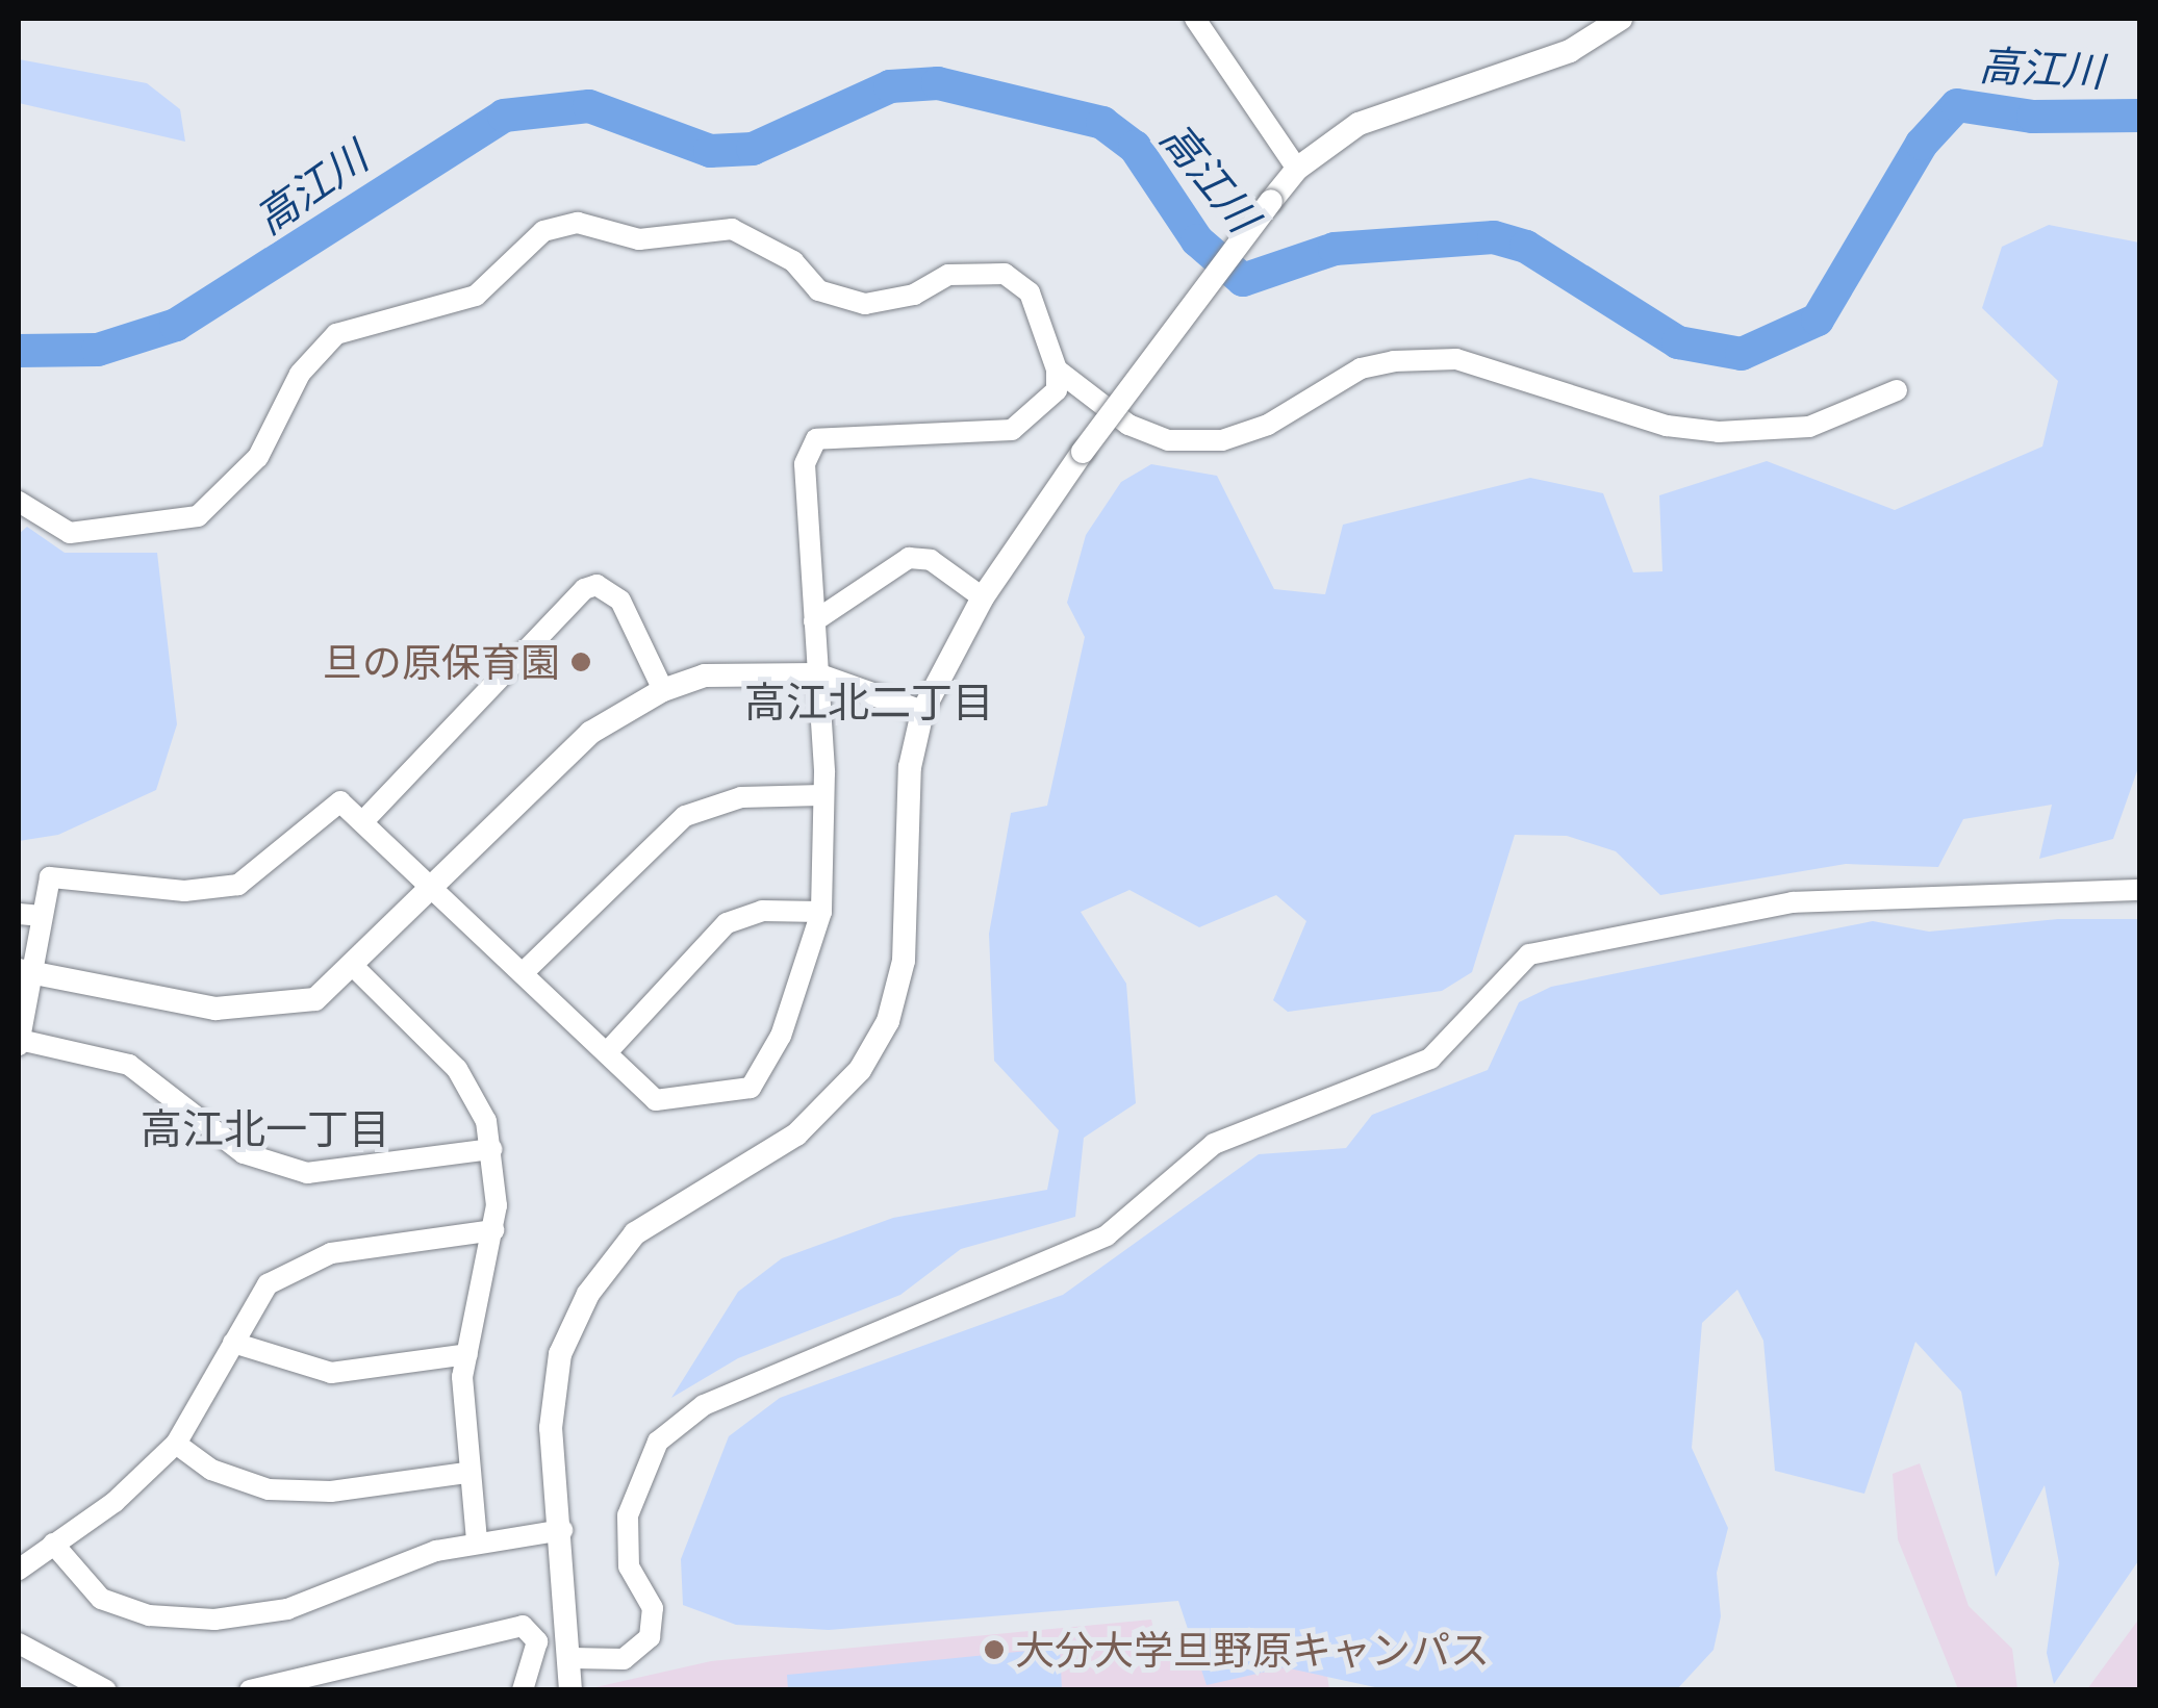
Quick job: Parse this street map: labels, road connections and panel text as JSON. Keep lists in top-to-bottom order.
{
  "districts": ["高江北二丁目", "高江北一丁目"],
  "water": ["高江川"],
  "places": ["旦の原保育園", "大分大学旦野原キャンパス"]
}
